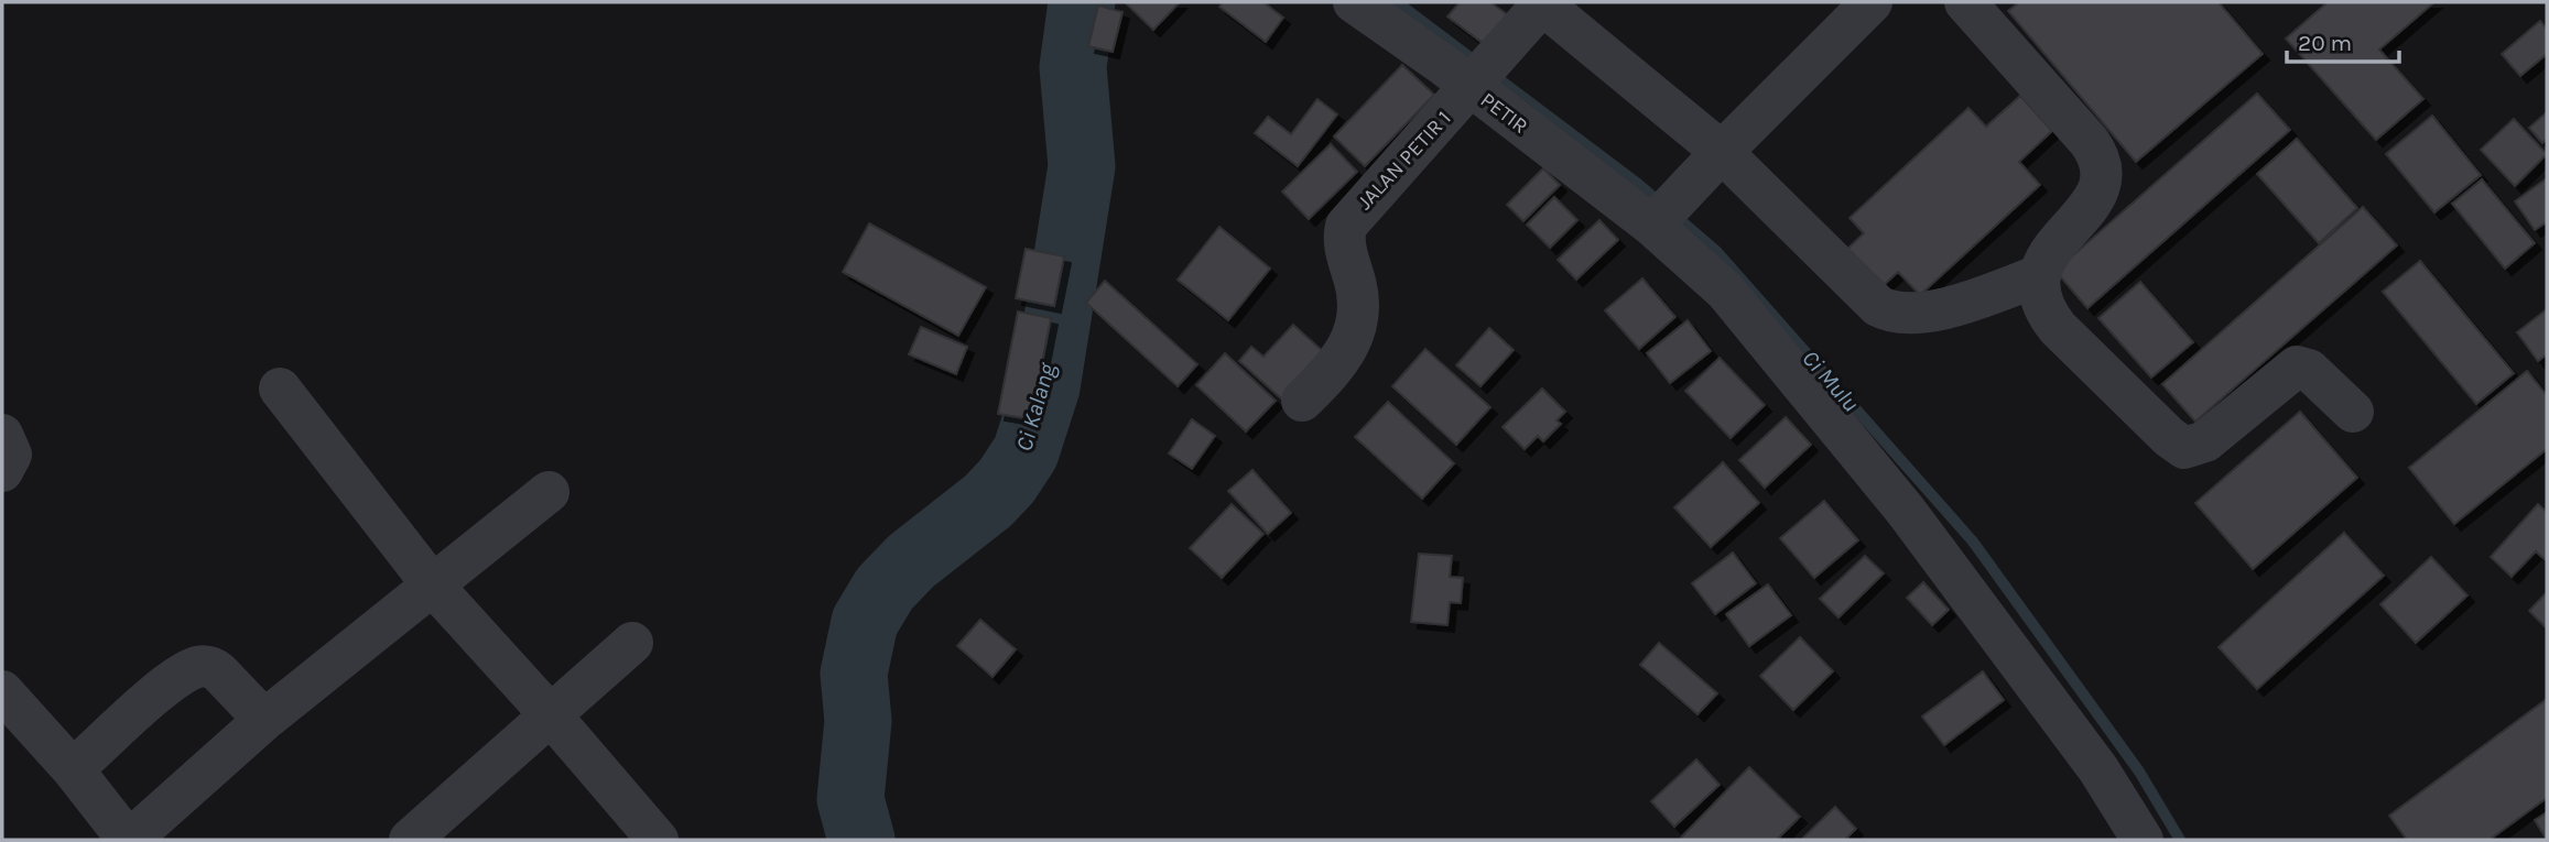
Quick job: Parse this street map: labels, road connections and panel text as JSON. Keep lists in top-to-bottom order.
{
  "streets": {
    "street": ["PETIR", "JALAN PETIR 1"]
  },
  "crossings": [
    ["PETIR", "JALAN PETIR 1"]
  ],
  "water": ["Ci Mulu", "Ci Kalang"],
  "scale_bar": "20 m"
}
